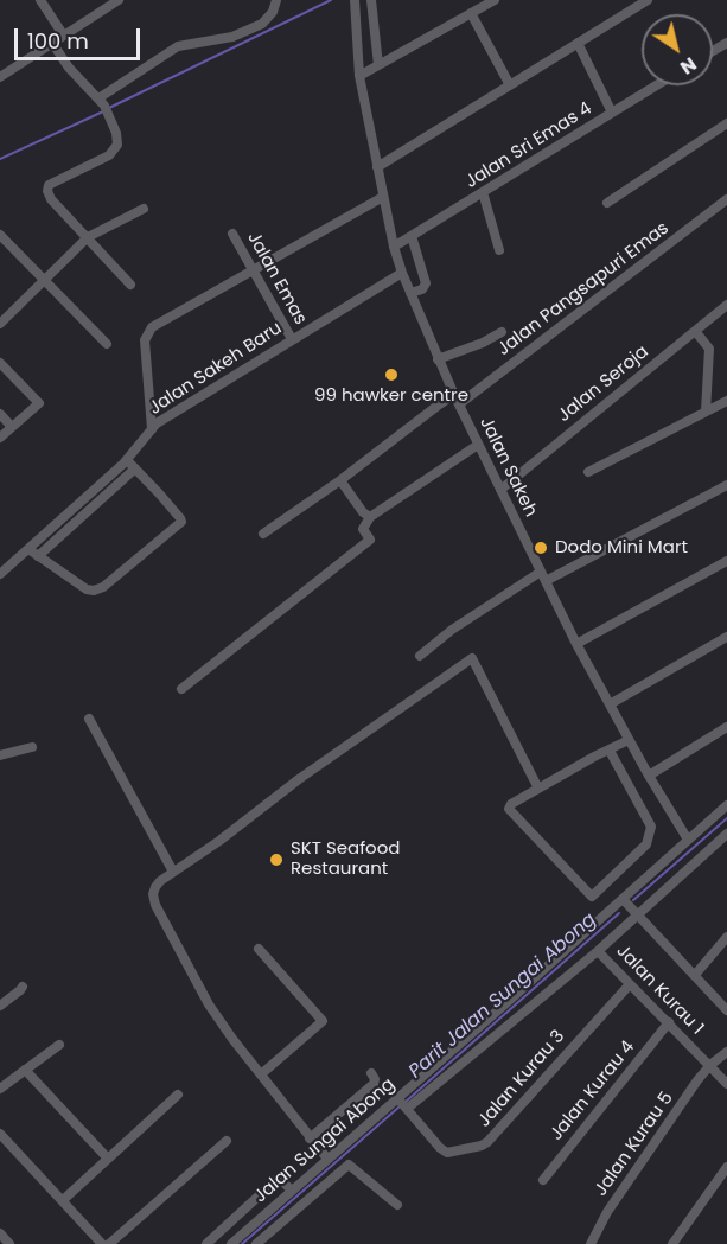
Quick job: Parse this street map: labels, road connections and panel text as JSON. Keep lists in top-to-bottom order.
{
  "streets": {
    "street": [
      "Jalan Sri Emas 4",
      "Jalan Emas",
      "Jalan Pangsapuri Emas",
      "Jalan Sakeh Baru",
      "Jalan Seroja",
      "Jalan Sakeh",
      "Jalan Kurau 1",
      "Jalan Kurau 3",
      "Jalan Kurau 4",
      "Jalan Sungai Abong",
      "Jalan Kurau 5"
    ]
  },
  "crossings": [
    ["Jalan Sri Emas 4", "Jalan Sakeh"],
    ["Jalan Emas", "Jalan Sakeh Baru"],
    ["Jalan Pangsapuri Emas", "Jalan Sakeh"],
    ["Jalan Sakeh Baru", "Jalan Sakeh"],
    ["Jalan Seroja", "Jalan Sakeh"],
    ["Jalan Sakeh", "Jalan Sungai Abong"],
    ["Jalan Kurau 1", "Jalan Kurau 3"],
    ["Jalan Kurau 1", "Jalan Kurau 4"],
    ["Jalan Kurau 1", "Jalan Kurau 5"],
    ["Jalan Kurau 3", "Jalan Sungai Abong"]
  ],
  "water": ["Parit Jalan Sungai Abong"],
  "places": ["99 hawker centre", "Dodo Mini Mart", "SKT Seafood Restaurant"],
  "scale_bar": "100 m",
  "north": "bottom right"
}
